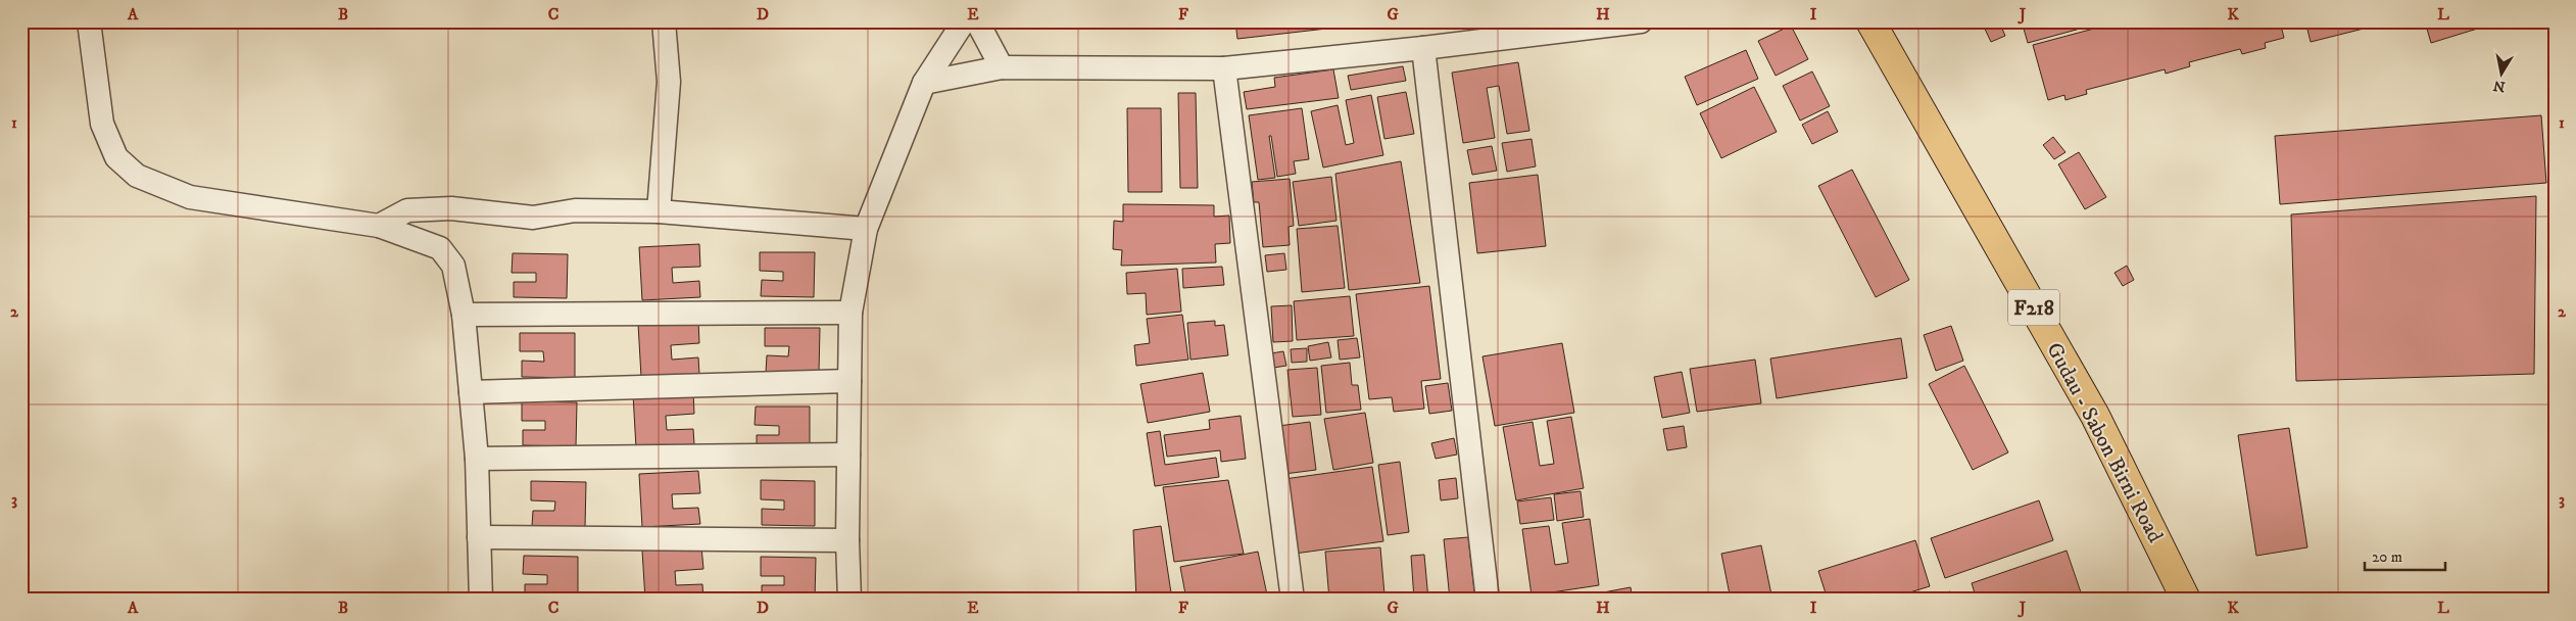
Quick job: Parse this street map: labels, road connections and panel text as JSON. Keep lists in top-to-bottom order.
{
  "streets": {
    "main road": ["F218", "Gudau - Sabon Birni Road"]
  },
  "scale_bar": "20 m",
  "north": "bottom",
  "grid": {
    "columns": [
      "A",
      "B",
      "C",
      "D",
      "E",
      "F",
      "G",
      "H",
      "I",
      "J",
      "K",
      "L"
    ],
    "rows": ["1", "2", "3"]
  }
}
